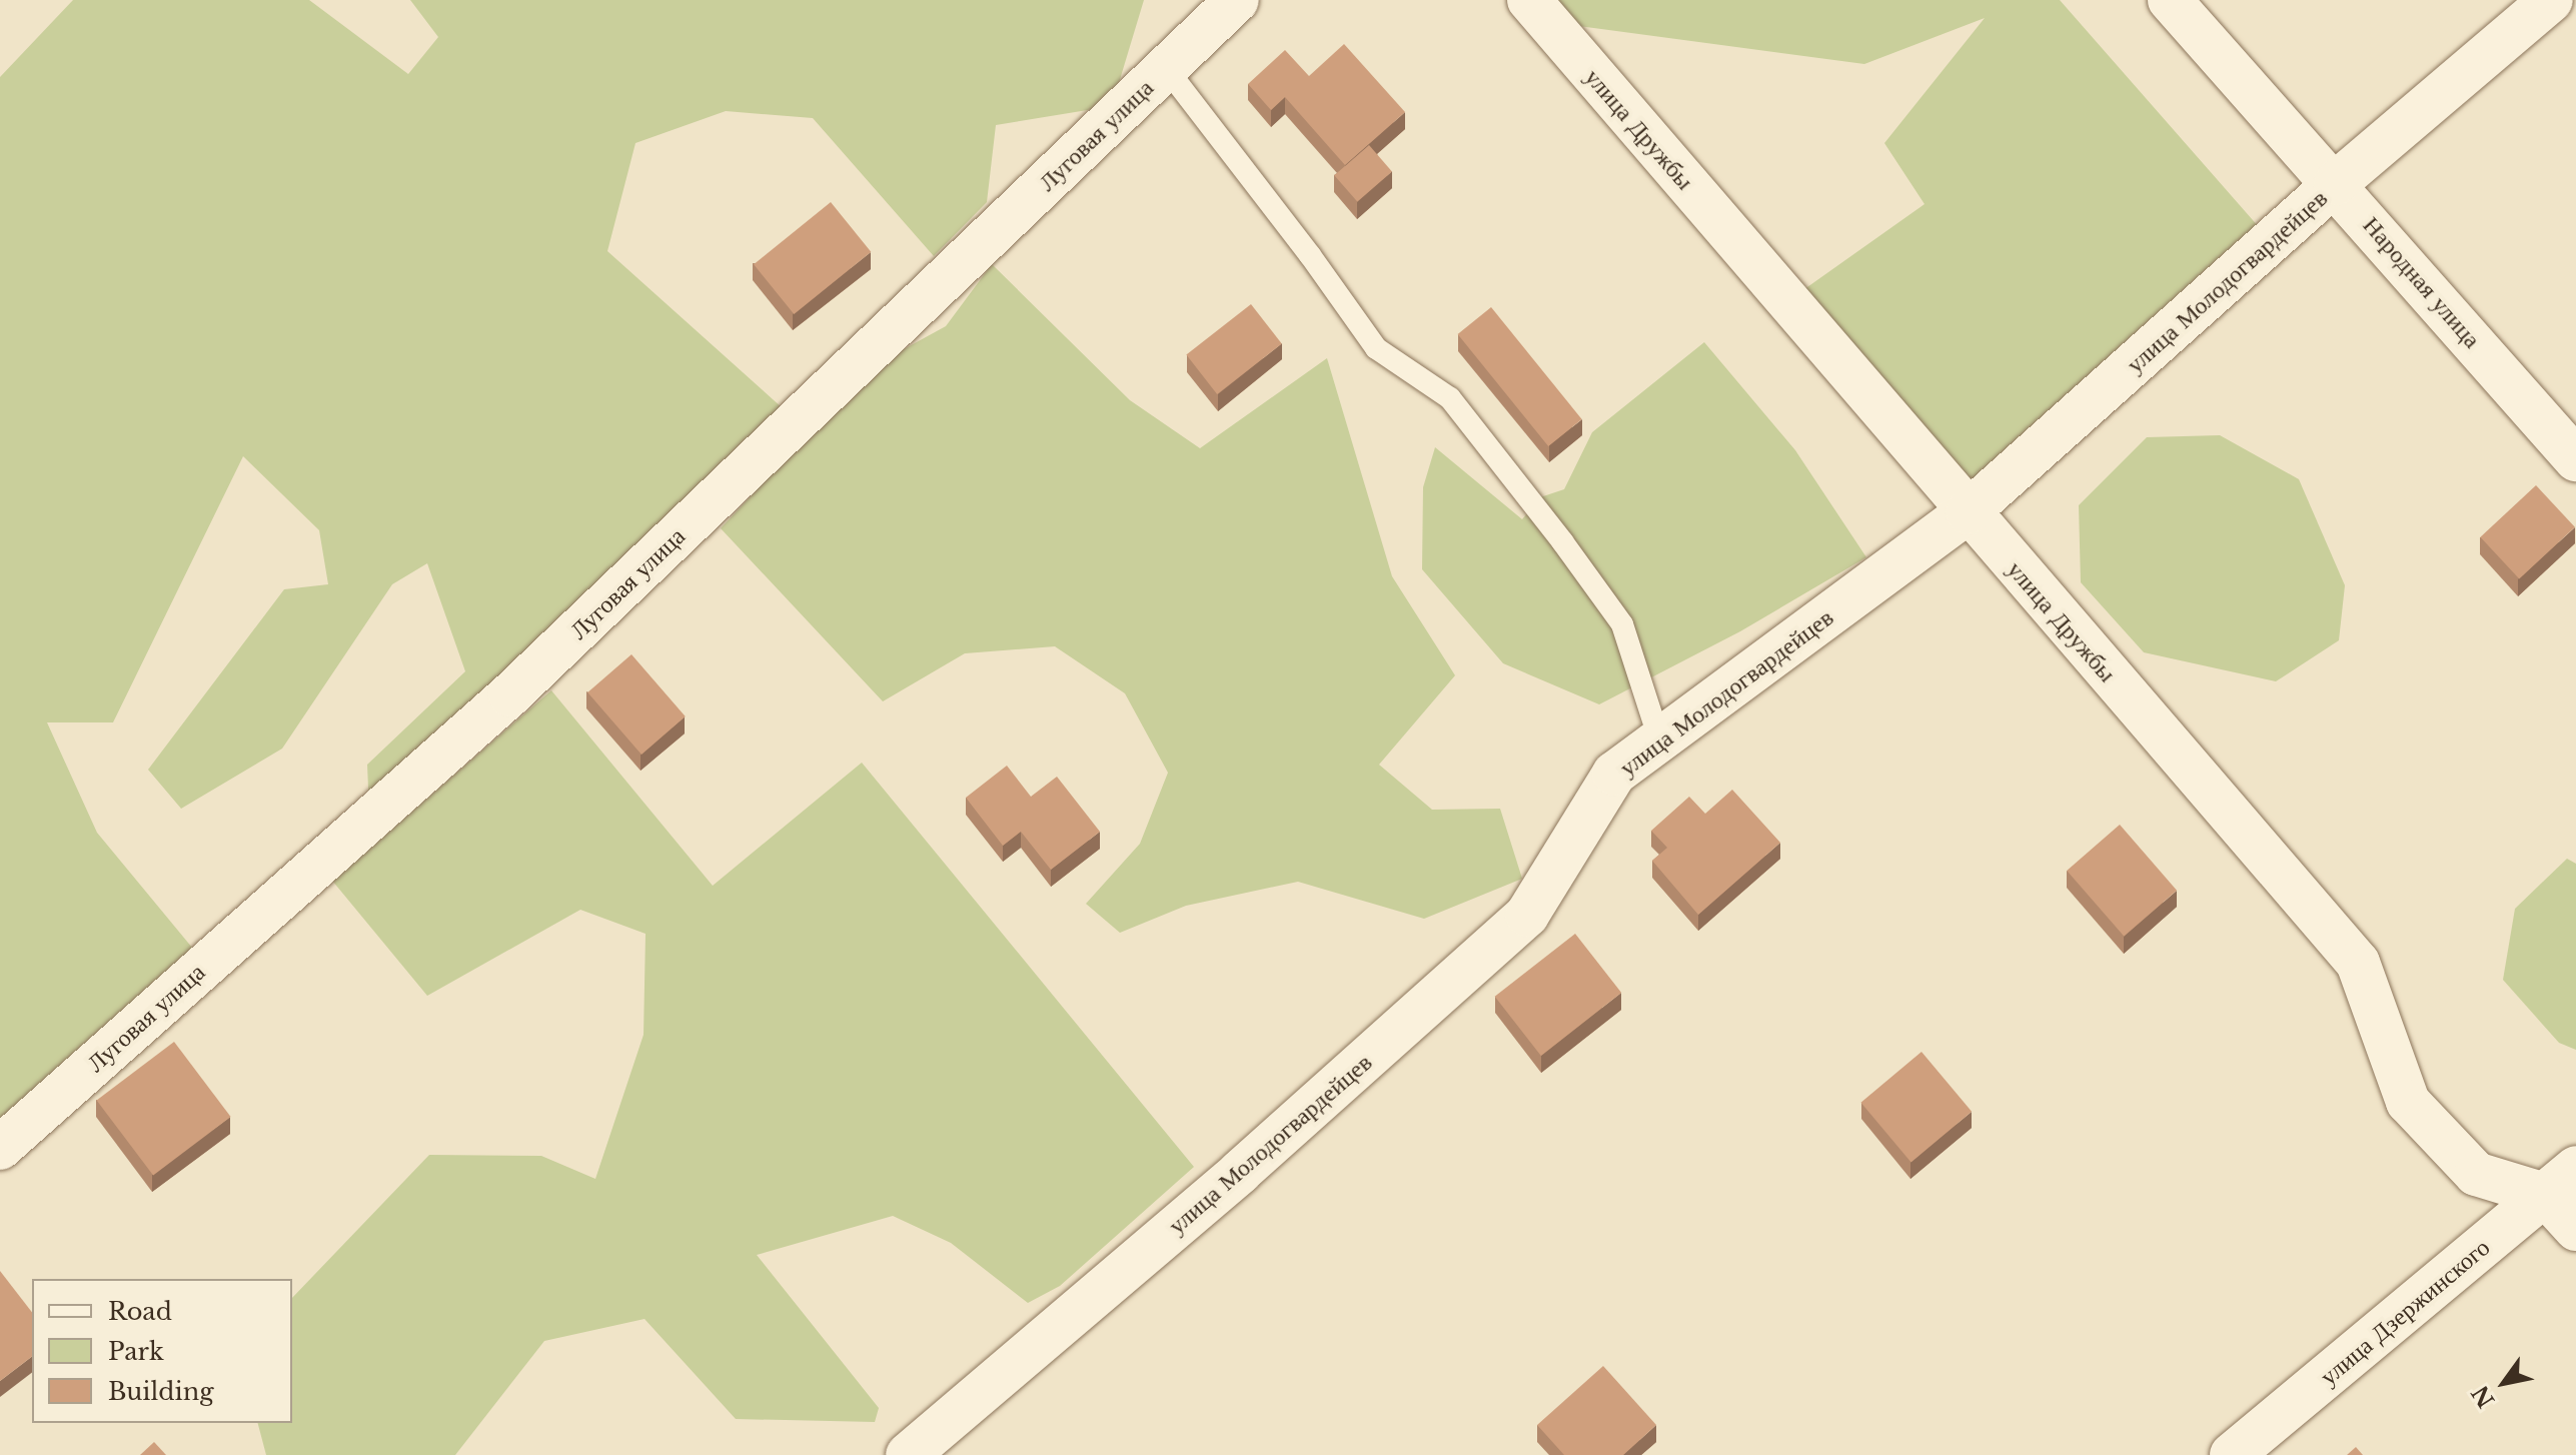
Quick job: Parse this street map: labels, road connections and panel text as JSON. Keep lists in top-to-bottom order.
{
  "streets": {
    "street": [
      "улица Дружбы",
      "Луговая улица",
      "улица Молодогвардейцев",
      "Народная улица",
      "улица Дзержинского"
    ]
  },
  "crossings": [
    ["улица Дружбы", "улица Молодогвардейцев"],
    ["улица Дружбы", "улица Дзержинского"],
    ["улица Молодогвардейцев", "Народная улица"]
  ],
  "legend": ["Road", "Park", "Building"],
  "north": "bottom left"
}
